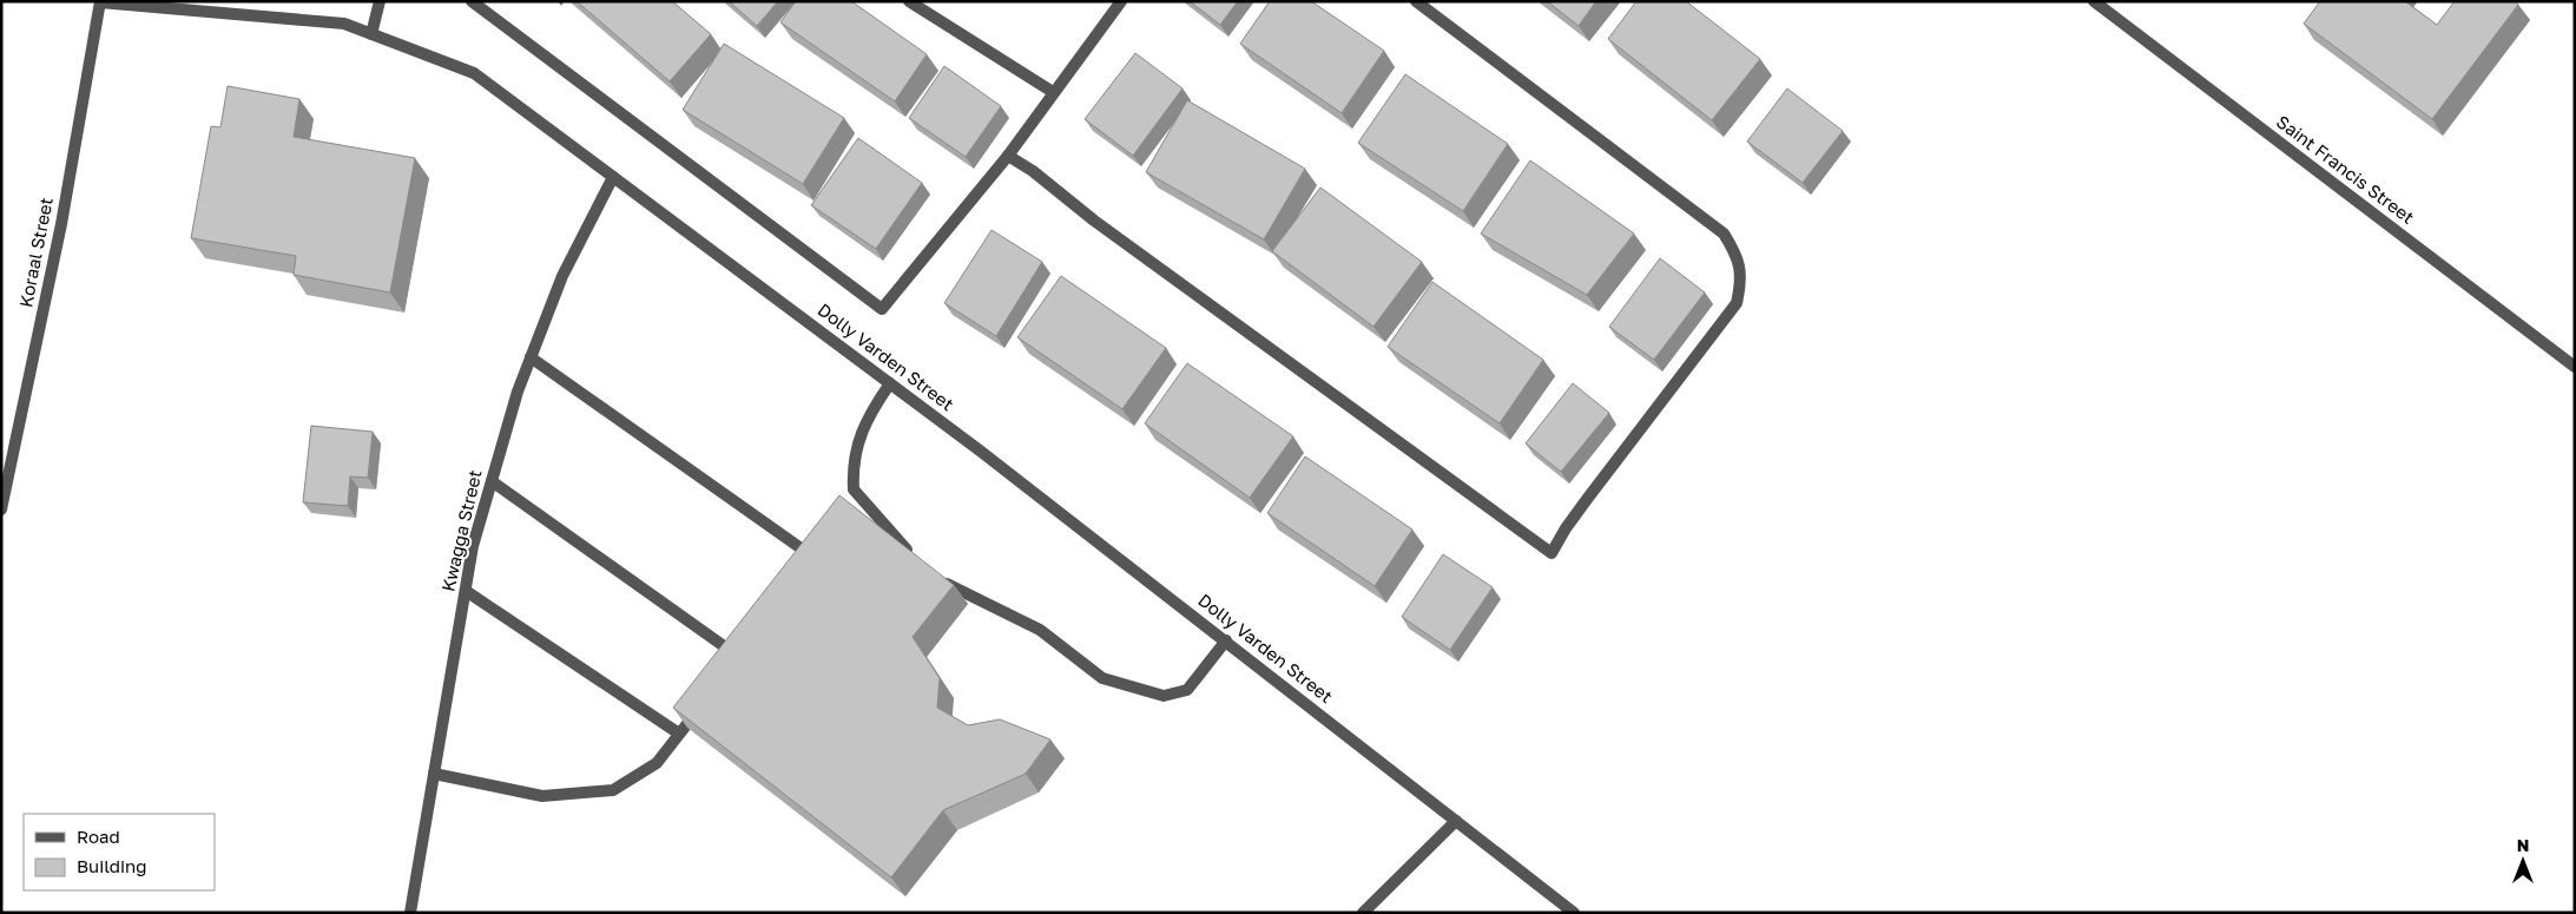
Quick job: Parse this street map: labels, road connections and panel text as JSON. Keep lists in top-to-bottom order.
{
  "streets": {
    "street": [
      "Saint Francis Street",
      "Koraal Street",
      "Dolly Varden Street",
      "Kwagga Street"
    ]
  },
  "crossings": [
    ["Koraal Street", "Dolly Varden Street"],
    ["Dolly Varden Street", "Kwagga Street"]
  ],
  "legend": ["Road", "Building"],
  "north": "top"
}
